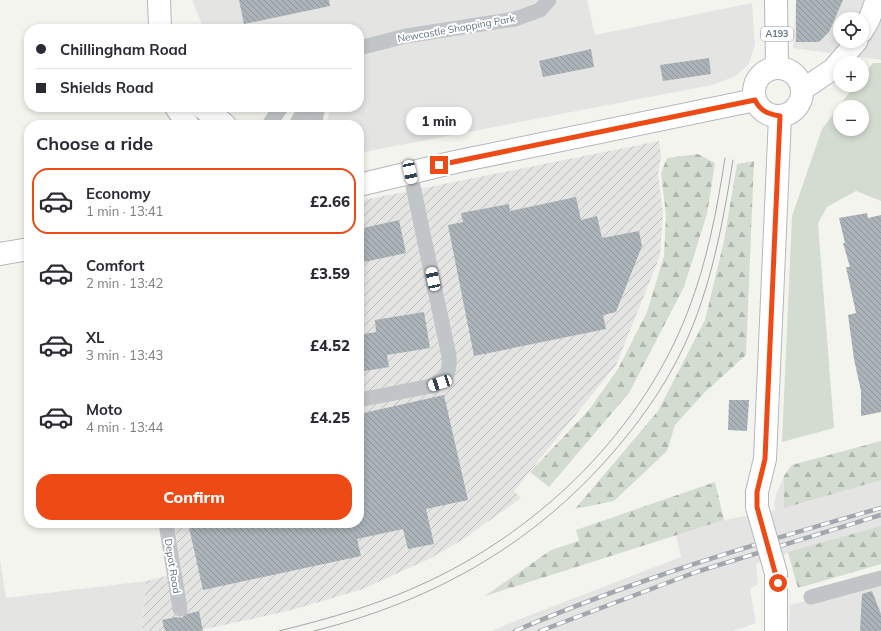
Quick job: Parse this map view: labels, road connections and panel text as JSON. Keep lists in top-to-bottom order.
{
  "streets": {
    "main road": ["A193"],
    "street": ["Newcastle Shopping Park", "Depot Road"]
  },
  "page": {
    "map_buttons": ["+", "−"],
    "banner": ["Chillingham Road", "Shields Road"],
    "bubble": "1 min",
    "heading": "Choose a ride",
    "list": [
      {
        "name": "Economy",
        "note": "1 min · 13:41",
        "value": "£2.66"
      },
      {
        "name": "Comfort",
        "note": "2 min · 13:42",
        "value": "£3.59"
      },
      {
        "name": "XL",
        "note": "3 min · 13:43",
        "value": "£4.52"
      },
      {
        "name": "Moto",
        "note": "4 min · 13:44",
        "value": "£4.25"
      }
    ],
    "buttons": "Confirm"
  }
}
